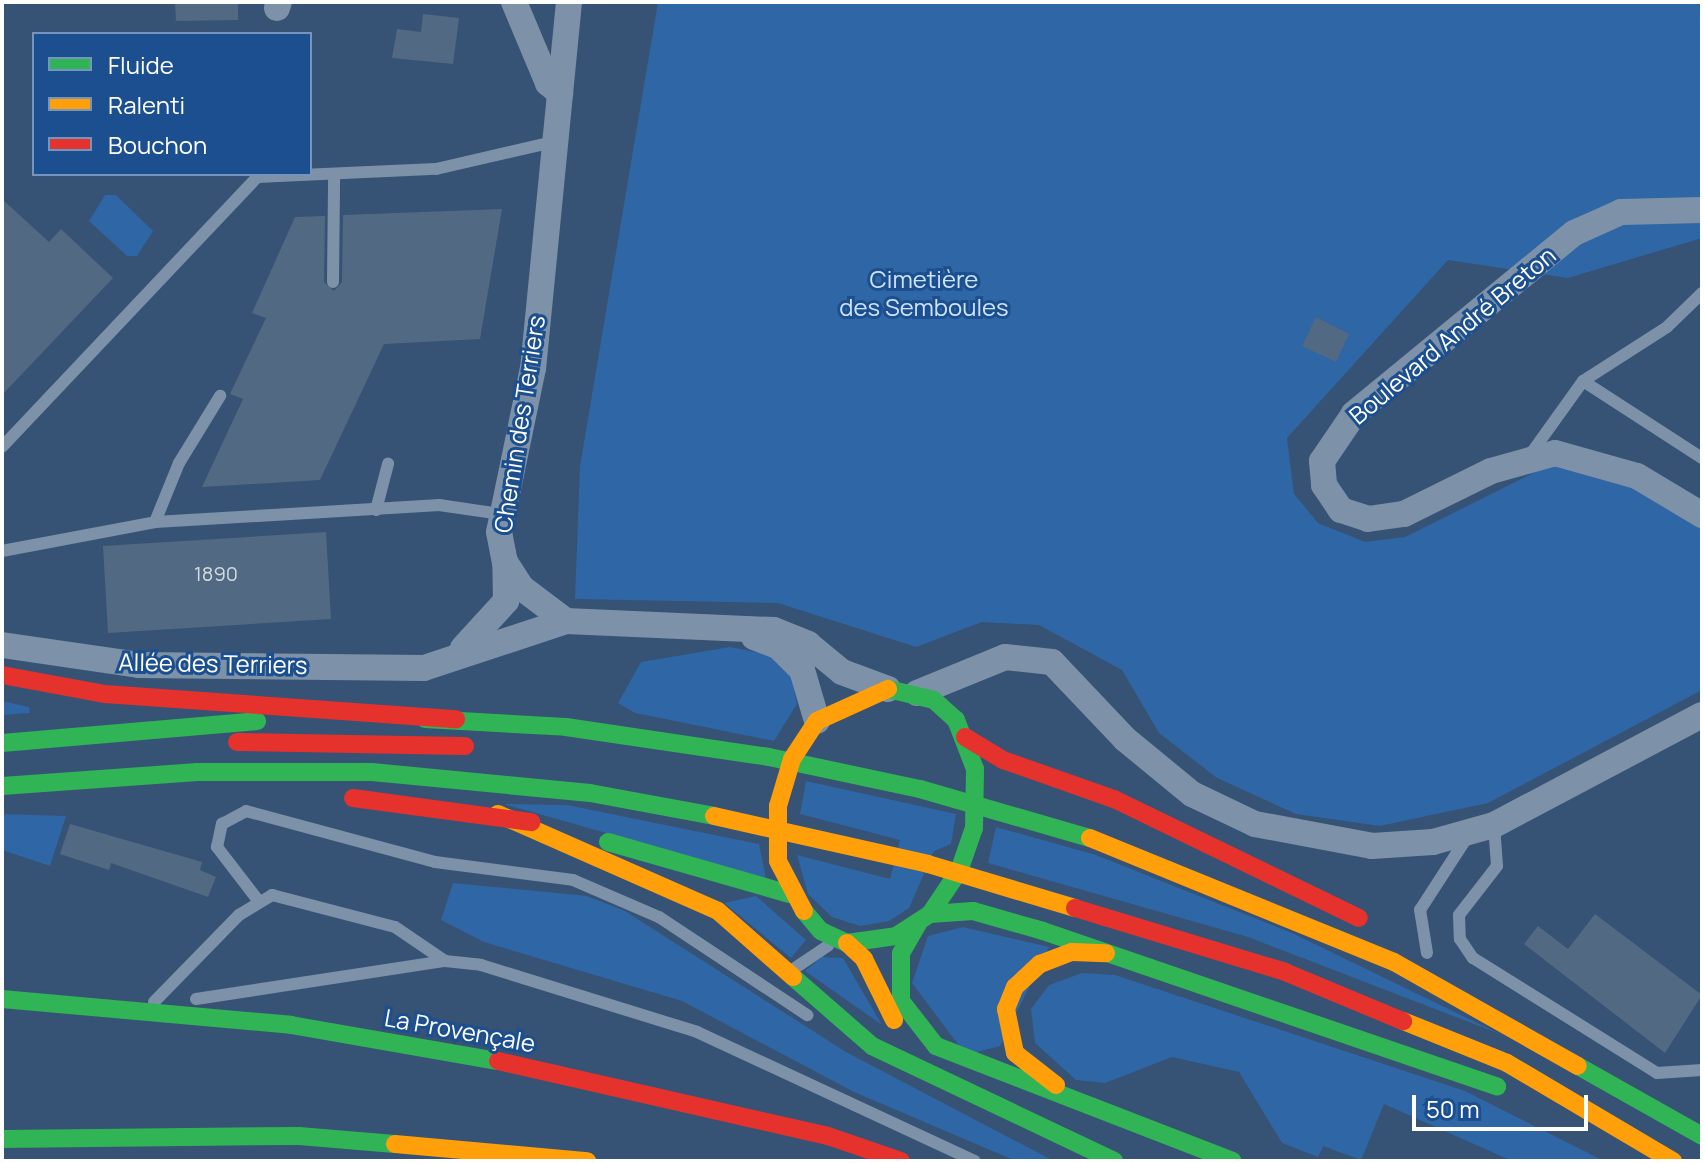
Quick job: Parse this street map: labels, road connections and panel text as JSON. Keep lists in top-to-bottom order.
{
  "streets": {
    "main road": ["La Provençale"],
    "street": ["Boulevard André Breton", "Chemin des Terriers", "Allée des Terriers"]
  },
  "crossings": [
    ["Chemin des Terriers", "Allée des Terriers"]
  ],
  "parks": ["Cimetière des Semboules"],
  "house_numbers": ["1890"],
  "legend": ["Fluide", "Ralenti", "Bouchon"],
  "scale_bar": "50 m"
}
